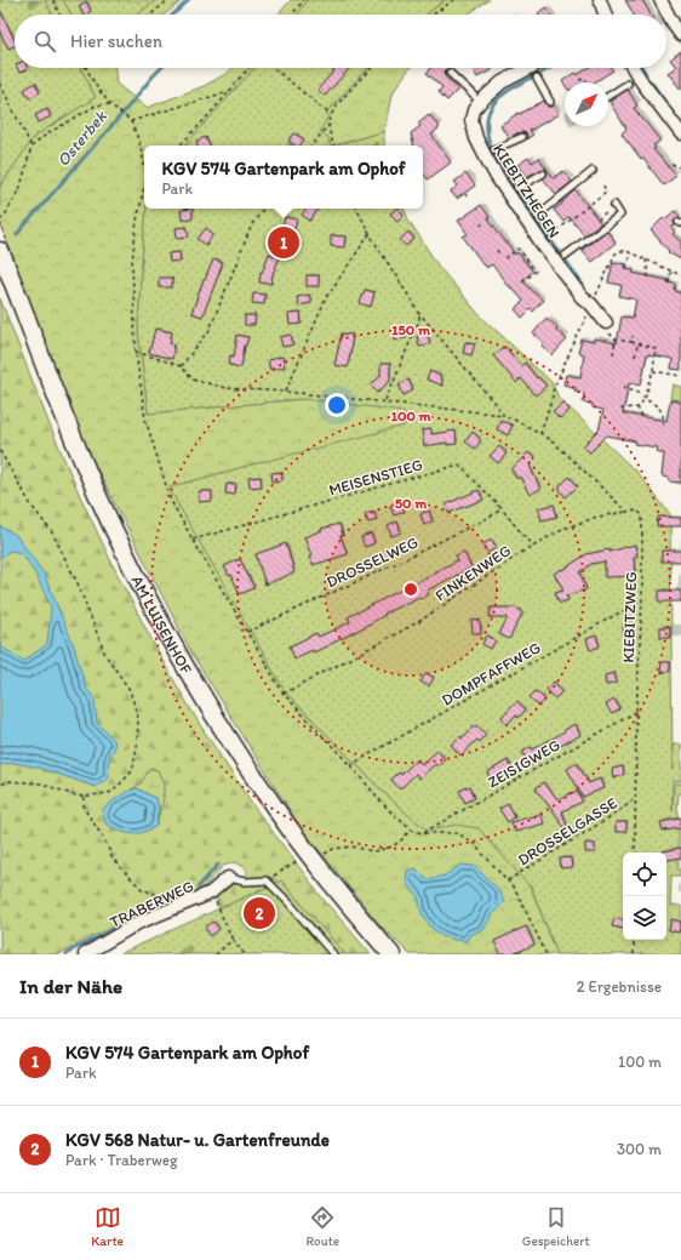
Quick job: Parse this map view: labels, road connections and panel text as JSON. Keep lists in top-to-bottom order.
{
  "streets": {
    "main road": ["AM LUISENHOF"],
    "street": ["KIEBITZHEGEN", "TRABERWEG"],
    "path": [
      "MEISENSTIEG",
      "DROSSELWEG",
      "FINKENWEG",
      "KIEBITZWEG",
      "DOMPFAFFWEG",
      "ZEISIGWEG",
      "DROSSELGASSE"
    ]
  },
  "crossings": [
    ["MEISENSTIEG", "DROSSELWEG"],
    ["MEISENSTIEG", "FINKENWEG"],
    ["FINKENWEG", "KIEBITZWEG"],
    ["KIEBITZWEG", "DOMPFAFFWEG"],
    ["KIEBITZWEG", "ZEISIGWEG"],
    ["KIEBITZWEG", "DROSSELGASSE"]
  ],
  "water": ["Osterbek"],
  "north": "top right",
  "page": {
    "search": "Hier suchen",
    "popup": ["KGV 574 Gartenpark am Ophof", "Park"],
    "pins": ["1", "2"],
    "heading": ["In der Nähe", "2 Ergebnisse"],
    "list": [
      {
        "mark": "1",
        "name": "KGV 574 Gartenpark am Ophof",
        "note": "Park",
        "value": "100 m"
      },
      {
        "mark": "2",
        "name": "KGV 568 Natur- u. Gartenfreunde",
        "note": "Park · Traberweg",
        "value": "300 m"
      }
    ],
    "nav": ["Karte", "Route", "Gespeichert"]
  },
  "rings": ["150 m", "100 m", "50 m"]
}
